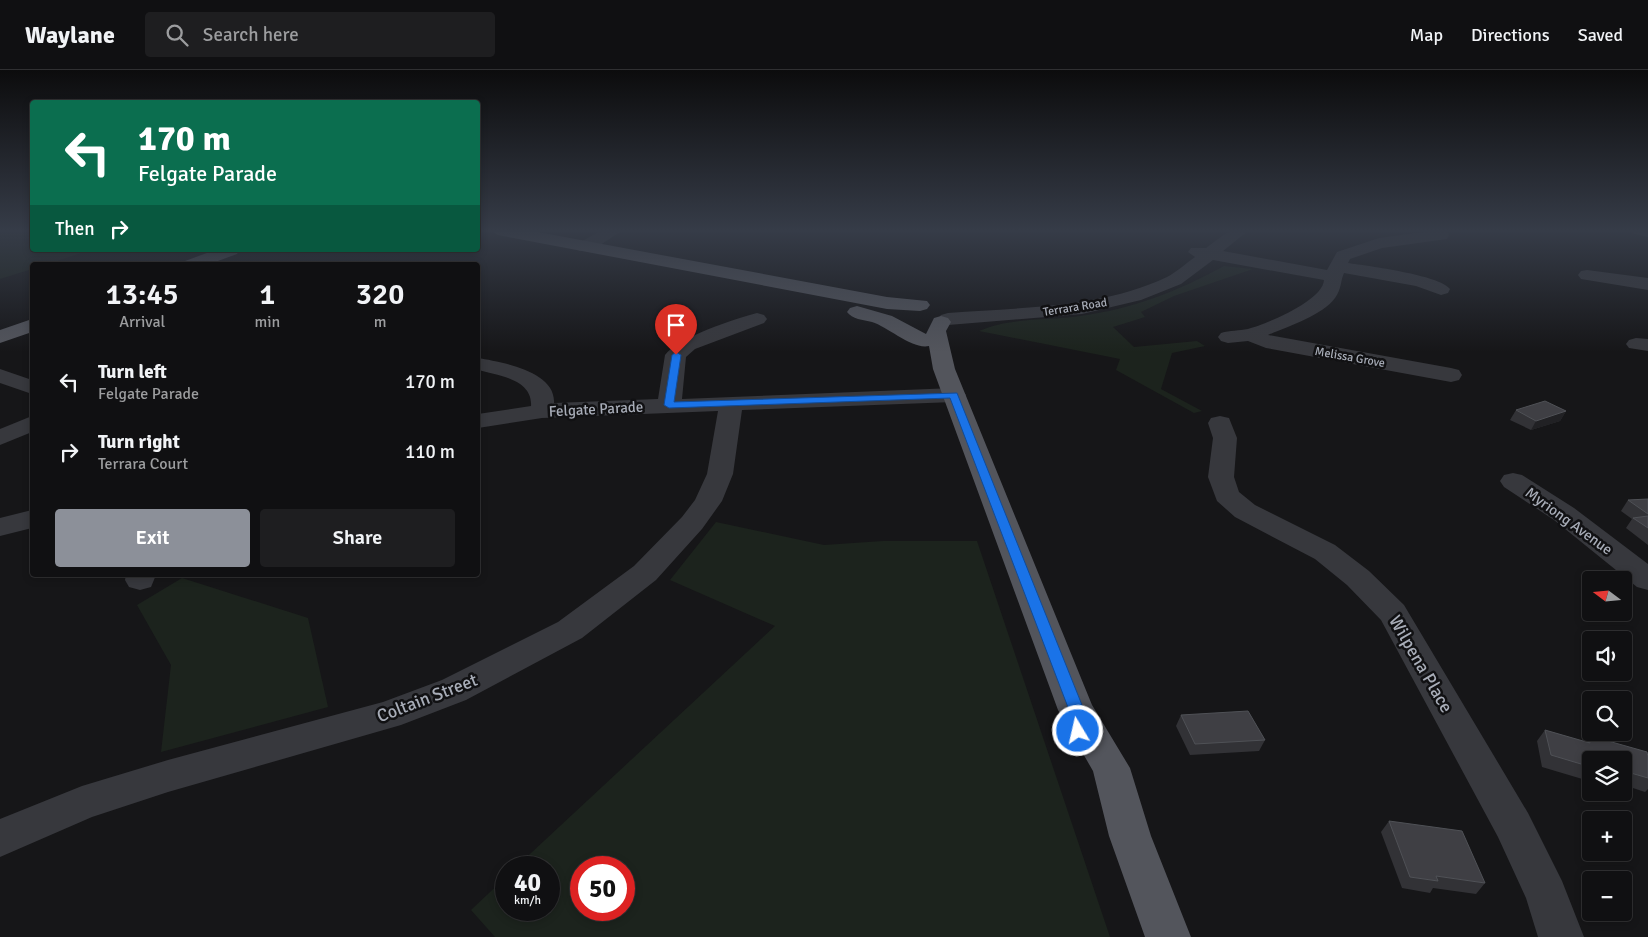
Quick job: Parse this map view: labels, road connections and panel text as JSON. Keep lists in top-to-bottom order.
{
  "streets": {
    "street": [
      "Terrara Road",
      "Melissa Grove",
      "Felgate Parade",
      "Myriong Avenue",
      "Wilpena Place",
      "Coltain Street"
    ]
  },
  "crossings": [
    ["Felgate Parade", "Coltain Street"]
  ],
  "north": "left",
  "page": {
    "header": "Waylane",
    "search": "Search here",
    "nav": ["Map", "Directions", "Saved"],
    "turn": ["170 m", "Felgate Parade"],
    "then": "Then",
    "eta": [
      "13:45",
      "Arrival",
      "1",
      "min",
      "320",
      "m"
    ],
    "list": [
      {
        "name": "Turn left",
        "note": "Felgate Parade",
        "value": "170 m"
      },
      {
        "name": "Turn right",
        "note": "Terrara Court",
        "value": "110 m"
      }
    ],
    "buttons": ["Exit", "Share"],
    "map_buttons": ["+", "−"],
    "speed": "40 km/h",
    "limit": "50"
  }
}
